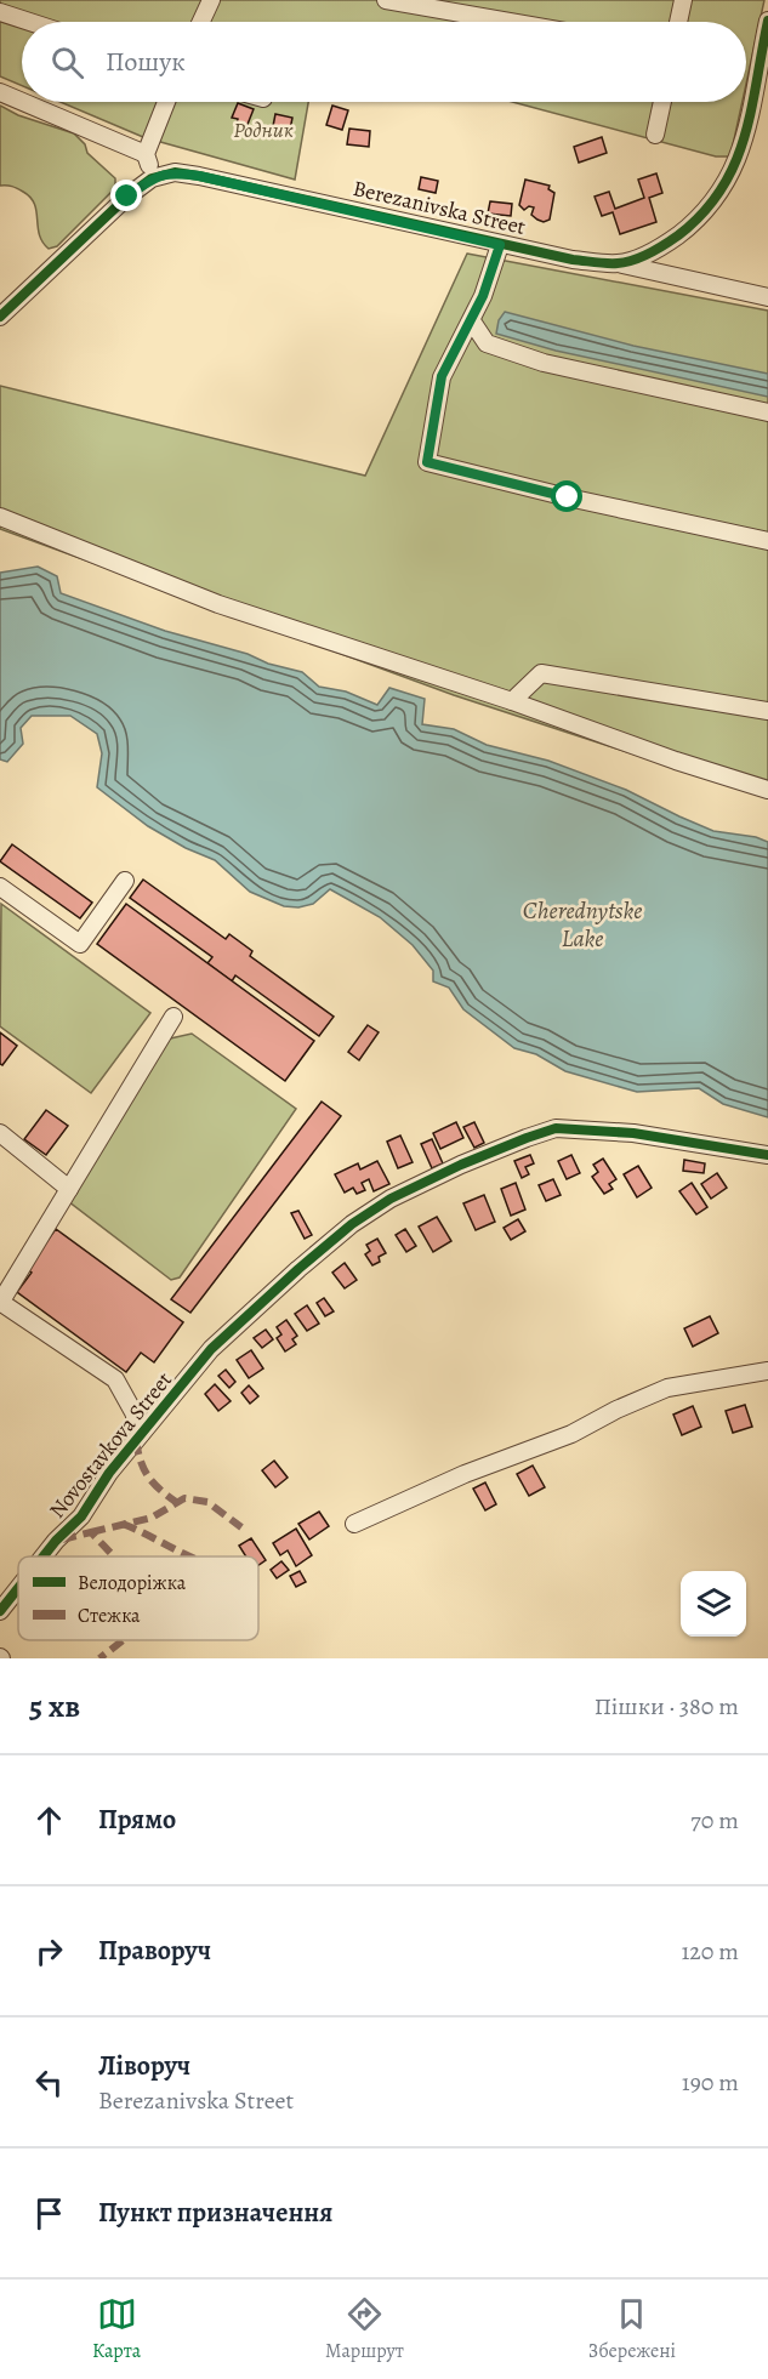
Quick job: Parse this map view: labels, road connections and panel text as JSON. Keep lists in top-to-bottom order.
{
  "streets": {
    "street": ["Berezanivska Street", "Novostavkova Street"]
  },
  "water": ["Cherednytske Lake"],
  "parks": ["Родник"],
  "legend": ["Велодоріжка", "Стежка"],
  "page": {
    "search": "Пошук",
    "heading": ["5 хв", "Пішки · 380 m"],
    "list": [
      ["Прямо", "70 m"],
      ["Праворуч", "120 m"],
      ["Ліворуч", "Berezanivska Street", "190 m"],
      "Пункт призначення"
    ],
    "nav": ["Карта", "Маршрут", "Збережені"]
  }
}
